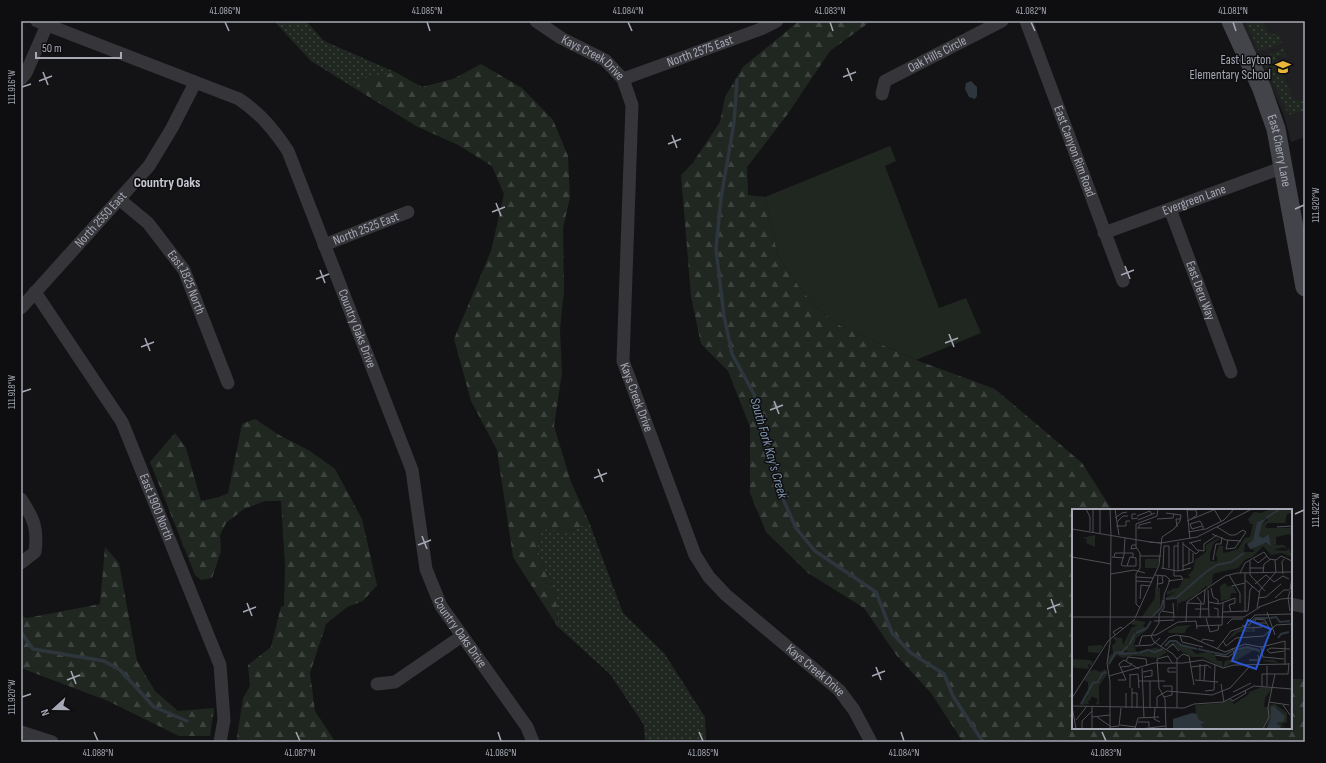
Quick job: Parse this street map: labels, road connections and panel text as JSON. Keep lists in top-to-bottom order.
{
  "streets": {
    "street": [
      "North 2575 East",
      "Oak Hills Circle",
      "Kays Creek Drive",
      "East Canyon Rim Road",
      "East Cherry Lane",
      "Evergreen Lane",
      "North 2550 East",
      "North 2525 East",
      "East 1825 North",
      "East Deru Way",
      "Country Oaks Drive",
      "East 1900 North"
    ]
  },
  "crossings": [
    ["North 2575 East", "Kays Creek Drive"],
    ["East Canyon Rim Road", "Evergreen Lane"],
    ["East Cherry Lane", "Evergreen Lane"],
    ["Evergreen Lane", "East Deru Way"],
    ["North 2550 East", "East 1825 North"],
    ["North 2550 East", "Country Oaks Drive"],
    ["North 2550 East", "East 1900 North"],
    ["North 2525 East", "Country Oaks Drive"]
  ],
  "districts": ["Country Oaks"],
  "water": ["South Fork Kay's Creek"],
  "places": {
    "school or university": ["East Layton Elementary School"]
  },
  "scale_bar": "50 m",
  "north": "left",
  "coordinates": [
    "41.086°N",
    "41.085°N",
    "41.084°N",
    "41.083°N",
    "41.082°N",
    "41.081°N",
    "111.916°W",
    "111.920°W",
    "111.918°W",
    "111.922°W",
    "41.088°N",
    "41.087°N"
  ]
}
